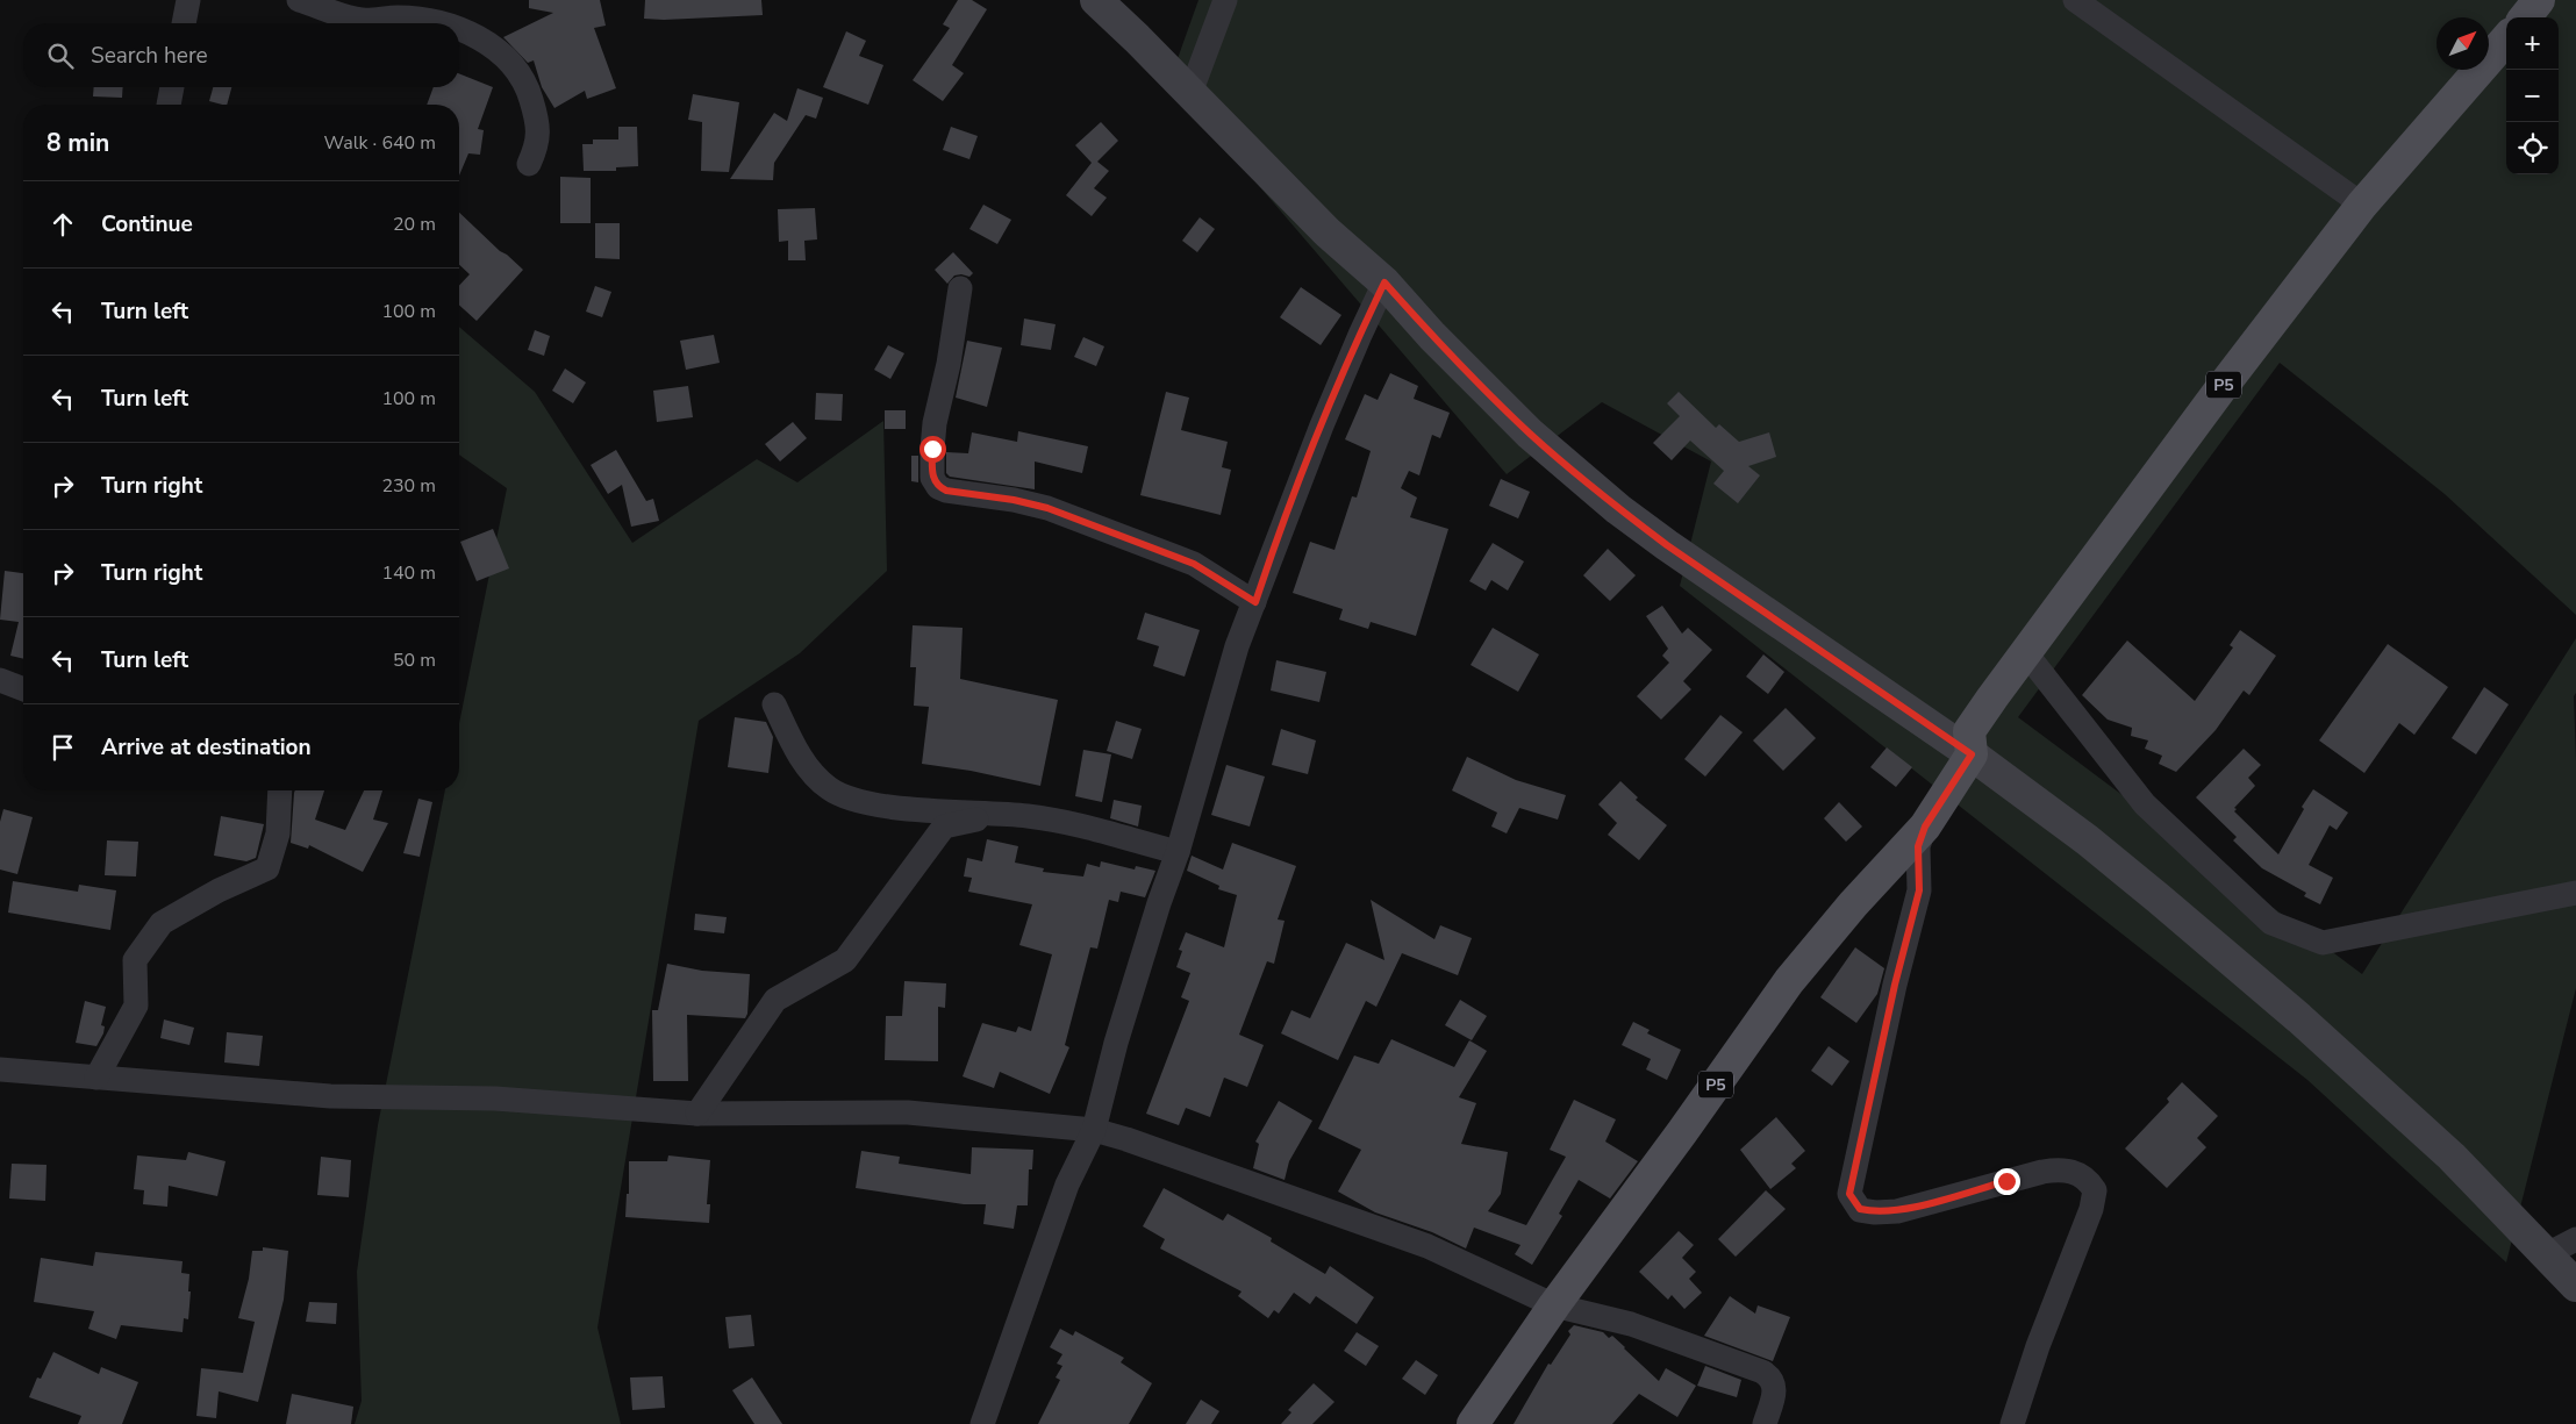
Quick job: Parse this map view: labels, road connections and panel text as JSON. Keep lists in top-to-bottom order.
{
  "streets": {
    "main road": ["P5"]
  },
  "north": "top right",
  "page": {
    "map_buttons": ["+", "−"],
    "search": "Search here",
    "heading": ["8 min", "Walk · 640 m"],
    "list": [
      ["Continue", "20 m"],
      ["Turn left", "100 m"],
      ["Turn left", "100 m"],
      ["Turn right", "230 m"],
      ["Turn right", "140 m"],
      ["Turn left", "50 m"],
      "Arrive at destination"
    ]
  }
}
